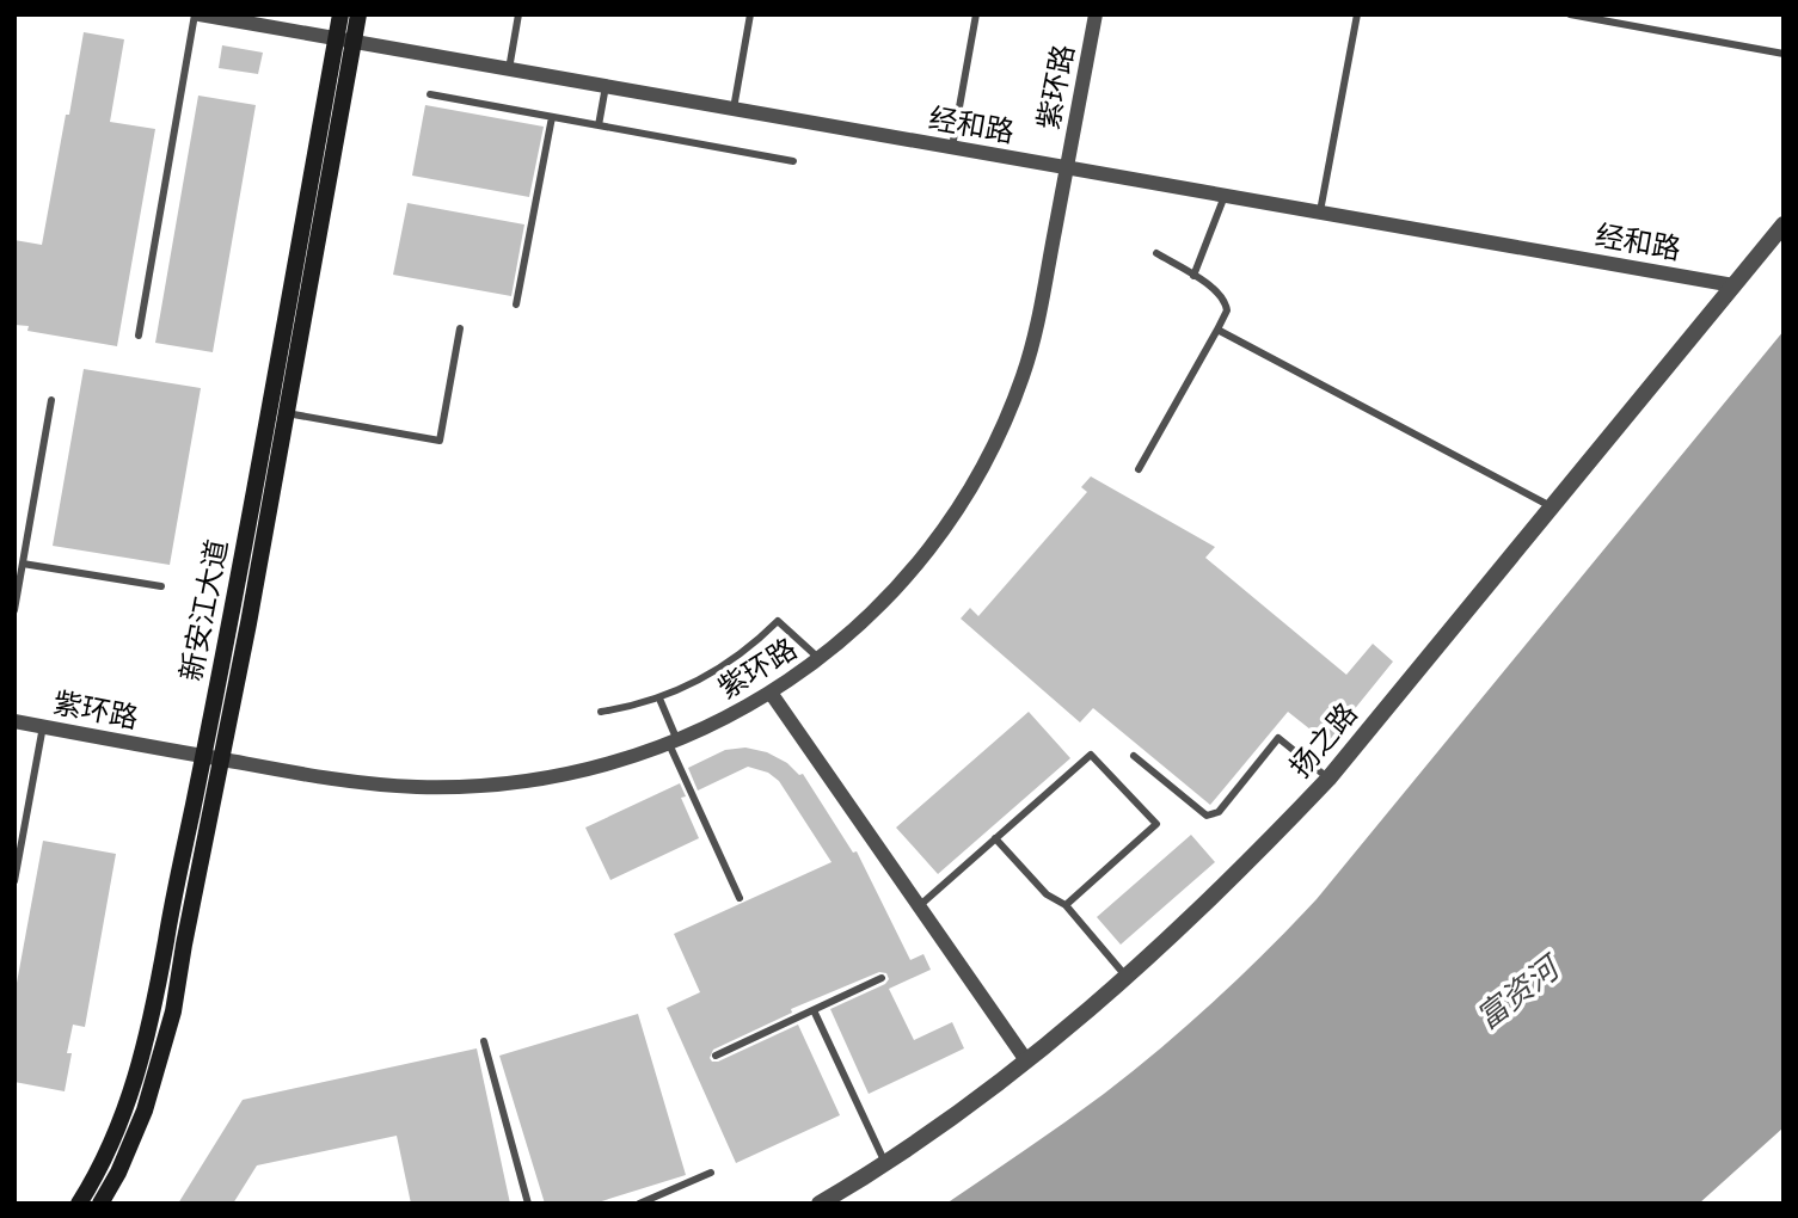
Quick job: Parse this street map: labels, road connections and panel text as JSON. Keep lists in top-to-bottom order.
{
  "streets": {
    "main road": ["新安江大道"],
    "street": ["紫环路", "经和路", "扬之路"]
  },
  "crossings": [
    ["紫环路", "经和路"],
    ["紫环路", "新安江大道"],
    ["经和路", "新安江大道"],
    ["经和路", "扬之路"]
  ],
  "water": ["富资河"]
}
